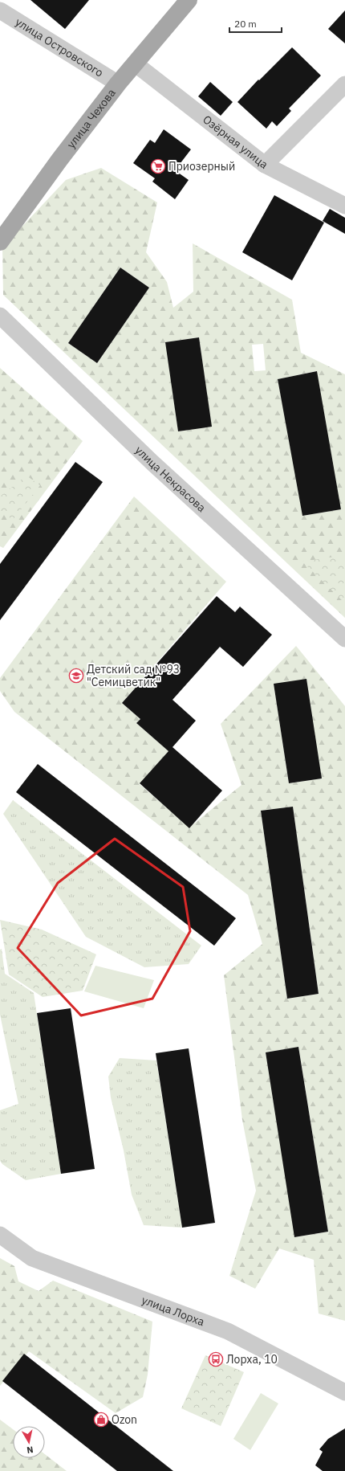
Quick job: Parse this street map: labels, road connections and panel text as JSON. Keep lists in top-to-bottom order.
{
  "streets": {
    "main road": ["улица Чехова"],
    "street": [
      "улица Островского",
      "Озёрная улица",
      "улица Некрасова",
      "улица Лорха"
    ]
  },
  "crossings": [
    ["улица Островского", "улица Чехова"],
    ["улица Чехова", "Озёрная улица"]
  ],
  "places": {
    "supermarket": ["Приозерный"],
    "school or university": ["Детский сад №93 \"Семицветик\""],
    "bus stop": ["Лорха, 10"],
    "shop": ["Ozon"]
  },
  "scale_bar": "20 m",
  "north": "bottom"
}
